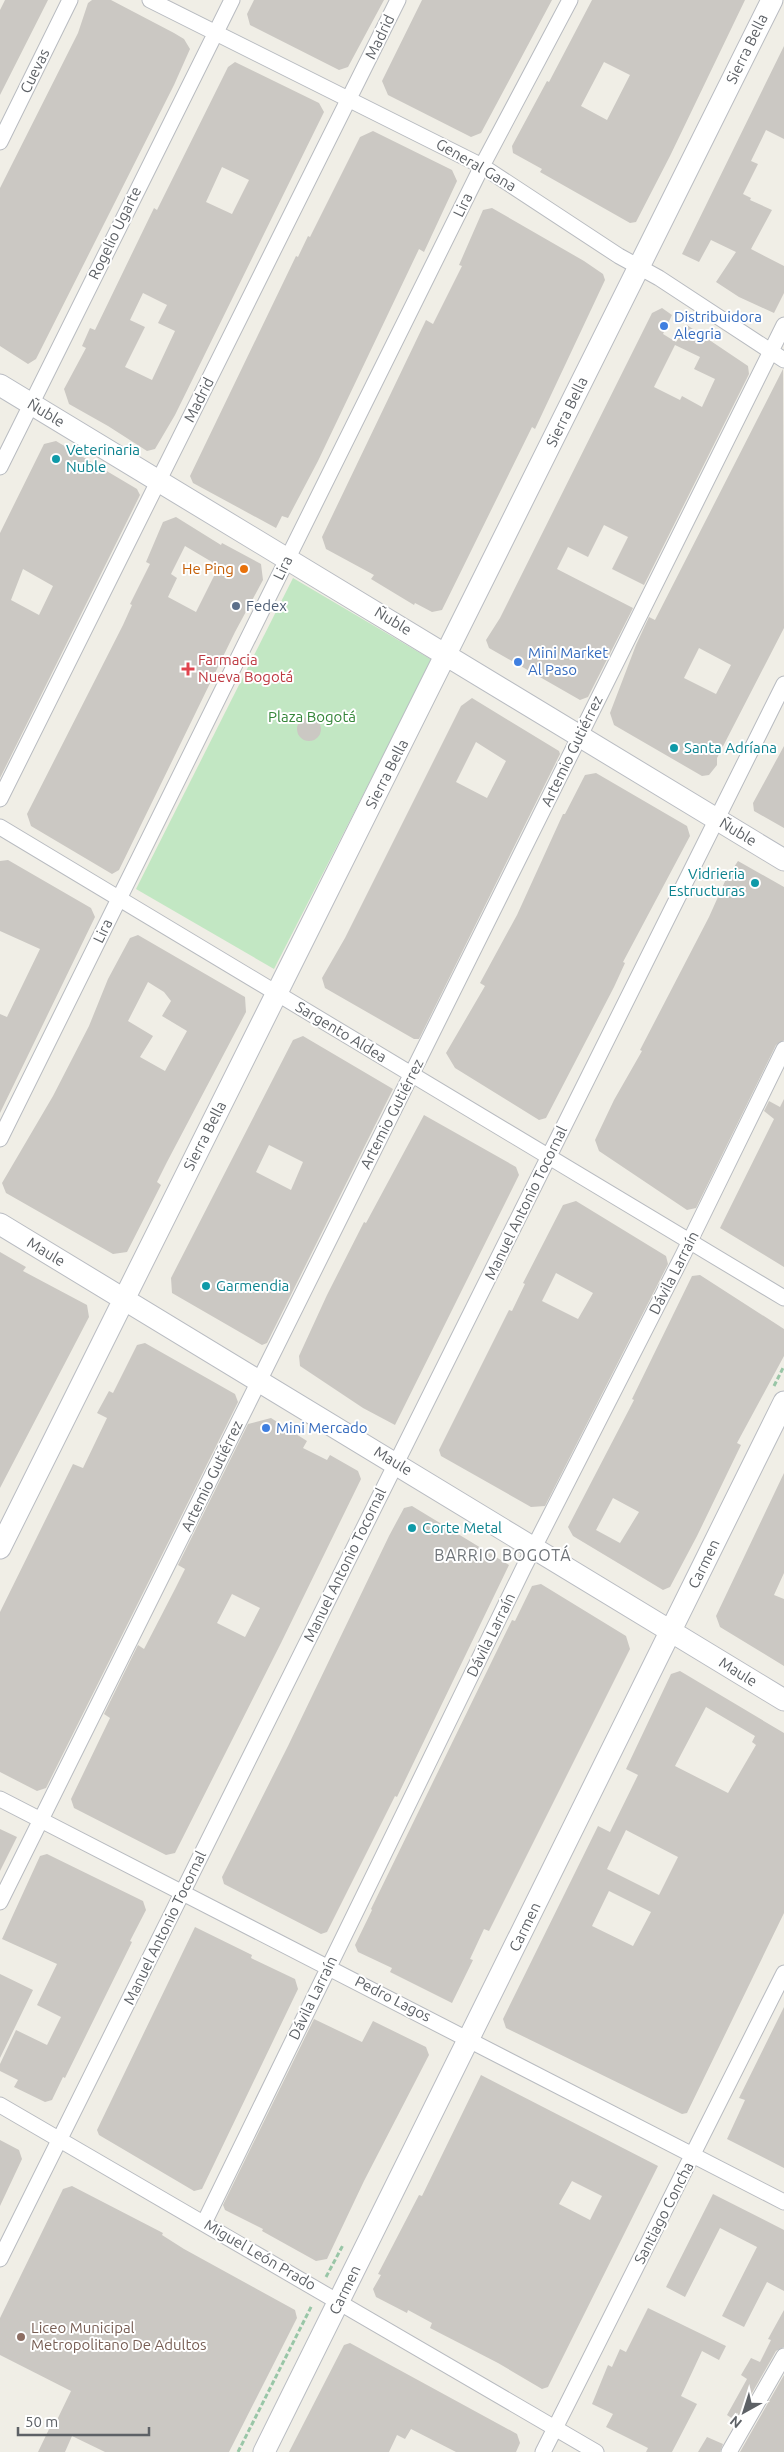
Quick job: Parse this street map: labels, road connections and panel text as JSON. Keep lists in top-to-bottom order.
{
  "streets": {
    "main road": [
      "Sierra Bella",
      "Ñuble",
      "Maule",
      "Carmen"
    ],
    "street": [
      "Madrid",
      "Cuevas",
      "General Gana",
      "Lira",
      "Rogelio Ugarte",
      "Artemio Gutiérrez",
      "Sargento Aldea",
      "Manuel Antonio Tocornal",
      "Dávila Larraín",
      "Pedro Lagos",
      "Santiago Concha",
      "Miguel León Prado"
    ]
  },
  "crossings": [
    ["Madrid", "General Gana"],
    ["Madrid", "Ñuble"],
    ["Sierra Bella", "General Gana"],
    ["Sierra Bella", "Ñuble"],
    ["Sierra Bella", "Sargento Aldea"],
    ["Sierra Bella", "Maule"],
    ["General Gana", "Lira"],
    ["General Gana", "Rogelio Ugarte"],
    ["General Gana", "Artemio Gutiérrez"],
    ["Lira", "Ñuble"],
    ["Lira", "Sargento Aldea"],
    ["Rogelio Ugarte", "Ñuble"],
    ["Ñuble", "Artemio Gutiérrez"],
    ["Ñuble", "Manuel Antonio Tocornal"],
    ["Artemio Gutiérrez", "Sargento Aldea"],
    ["Artemio Gutiérrez", "Maule"],
    ["Artemio Gutiérrez", "Pedro Lagos"],
    ["Sargento Aldea", "Manuel Antonio Tocornal"],
    ["Sargento Aldea", "Dávila Larraín"],
    ["Manuel Antonio Tocornal", "Maule"],
    ["Manuel Antonio Tocornal", "Pedro Lagos"],
    ["Manuel Antonio Tocornal", "Miguel León Prado"],
    ["Maule", "Dávila Larraín"],
    ["Maule", "Carmen"],
    ["Dávila Larraín", "Pedro Lagos"],
    ["Dávila Larraín", "Miguel León Prado"],
    ["Carmen", "Pedro Lagos"],
    ["Carmen", "Miguel León Prado"],
    ["Pedro Lagos", "Santiago Concha"],
    ["Santiago Concha", "Miguel León Prado"]
  ],
  "districts": ["BARRIO BOGOTÁ"],
  "parks": ["Plaza Bogotá"],
  "places": {
    "other": [
      "Distribuidora Alegria",
      "Veterinaria Nuble",
      "He Ping",
      "Fedex",
      "Mini Market Al Paso",
      "Santa Adríana",
      "Vidrieria Estructuras",
      "Garmendia",
      "Mini Mercado",
      "Corte Metal",
      "Liceo Municipal Metropolitano De Adultos"
    ],
    "health": ["Farmacia Nueva Bogotá"]
  },
  "scale_bar": "50 m",
  "north": "bottom left"
}
